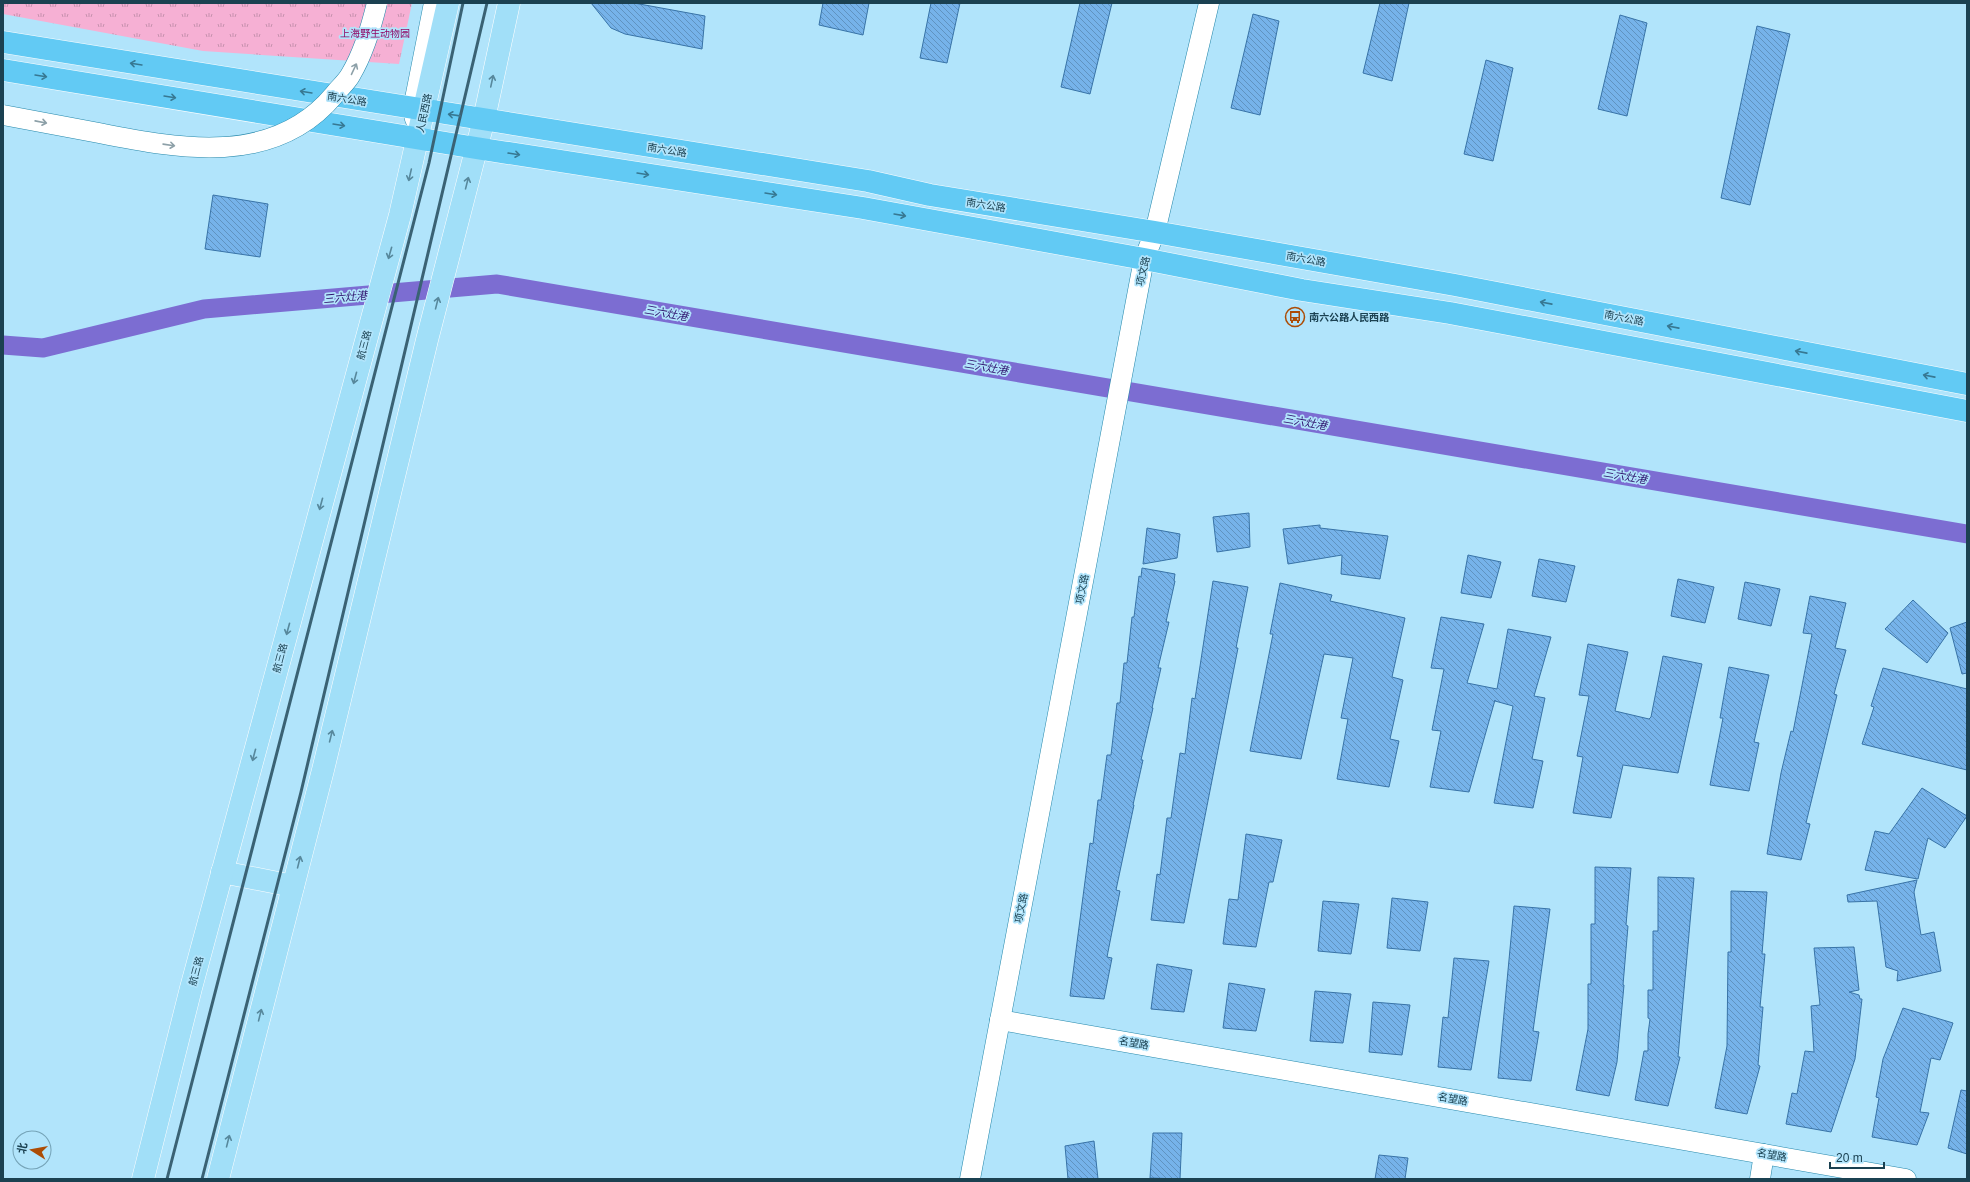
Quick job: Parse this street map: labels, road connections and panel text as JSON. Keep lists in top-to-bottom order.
{
  "streets": {
    "highway": ["南六公路"],
    "main road": ["人民西路", "航三路"],
    "street": ["项文路", "名望路"]
  },
  "crossings": [
    ["南六公路", "人民西路"],
    ["南六公路", "项文路"],
    ["人民西路", "航三路"],
    ["项文路", "名望路"]
  ],
  "water": ["三六灶港"],
  "parks": ["上海野生动物园"],
  "places": {
    "bus stop": ["南六公路人民西路"]
  },
  "scale_bar": "20 m",
  "north": "left"
}
